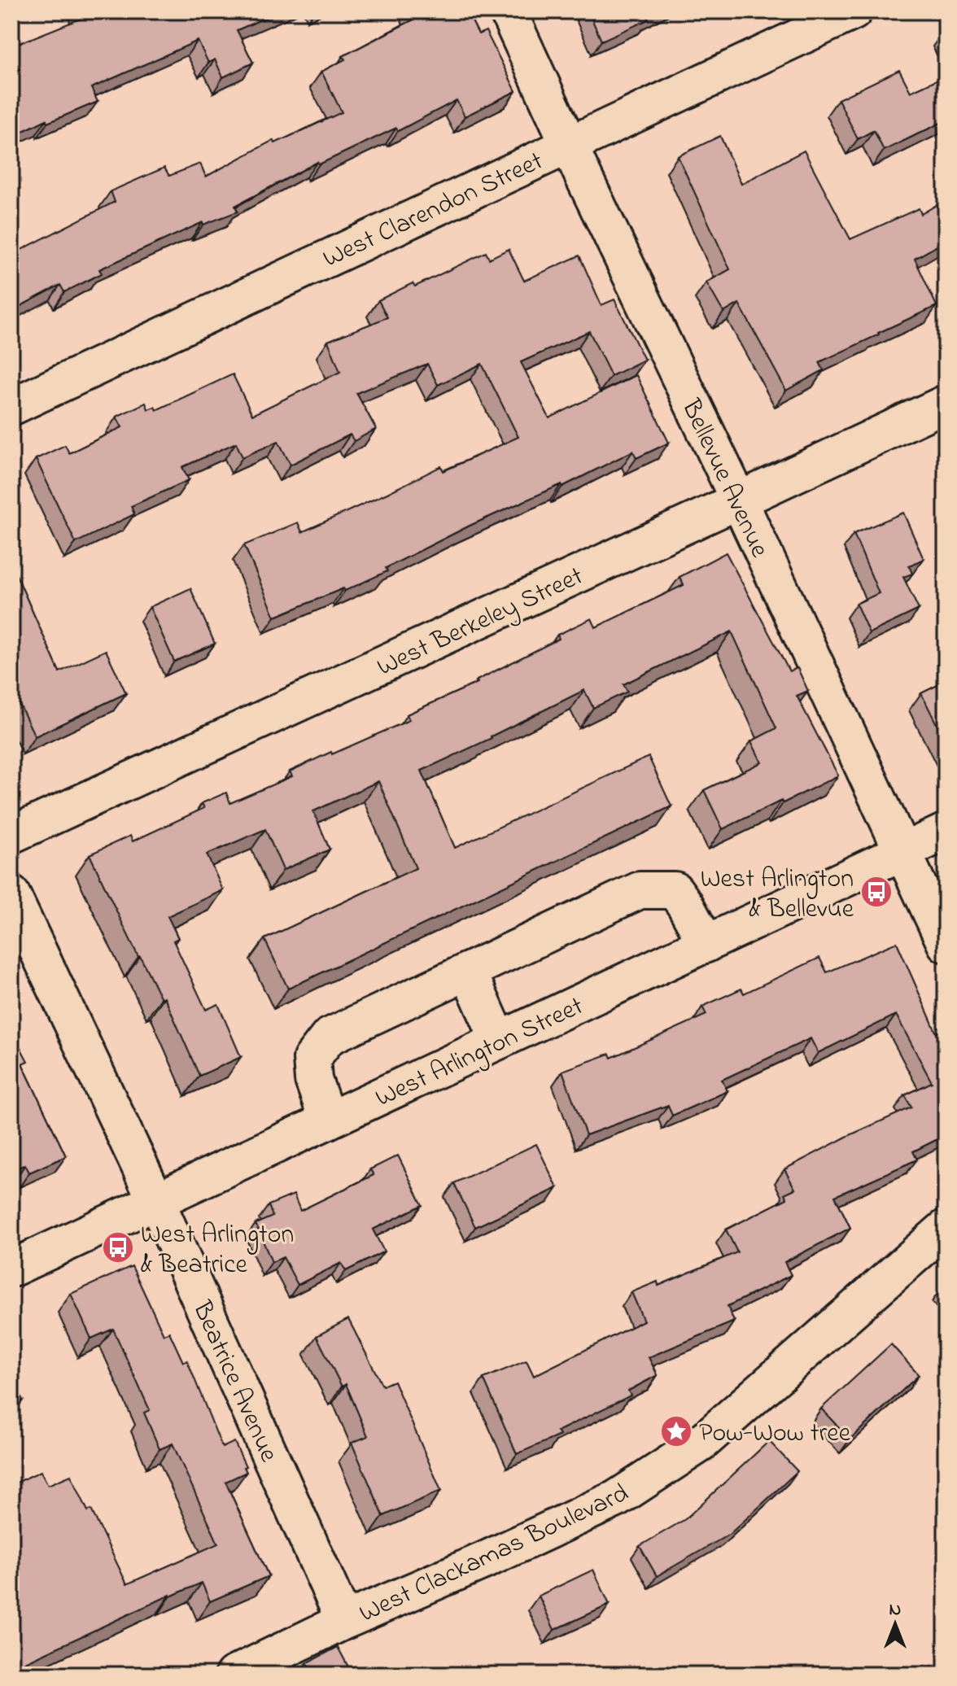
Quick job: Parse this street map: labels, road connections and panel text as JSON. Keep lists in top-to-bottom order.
{
  "streets": {
    "street": [
      "West Clarendon Street",
      "Bellevue Avenue",
      "West Berkeley Street",
      "West Arlington Street",
      "Beatrice Avenue",
      "West Clackamas Boulevard"
    ]
  },
  "crossings": [
    ["West Clarendon Street", "Bellevue Avenue"],
    ["Bellevue Avenue", "West Berkeley Street"],
    ["Bellevue Avenue", "West Arlington Street"],
    ["West Arlington Street", "Beatrice Avenue"],
    ["Beatrice Avenue", "West Clackamas Boulevard"]
  ],
  "places": {
    "bus stop": ["West Arlington & Bellevue", "West Arlington & Beatrice"],
    "place": ["Pow-Wow tree"]
  },
  "north": "top"
}
